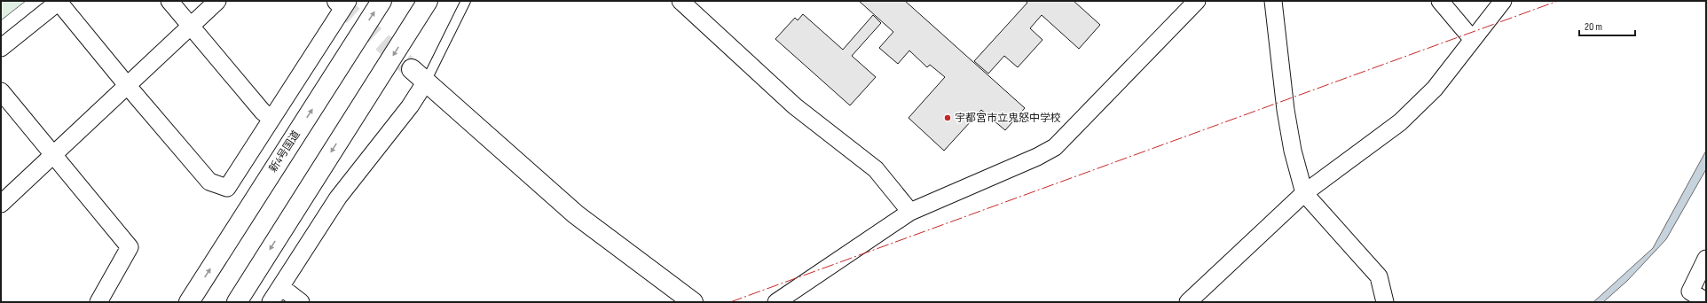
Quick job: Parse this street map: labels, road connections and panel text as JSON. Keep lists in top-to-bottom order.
{
  "streets": {
    "main road": ["新4号国道"]
  },
  "places": ["宇都宮市立鬼怒中学校"],
  "scale_bar": "20 m"
}
